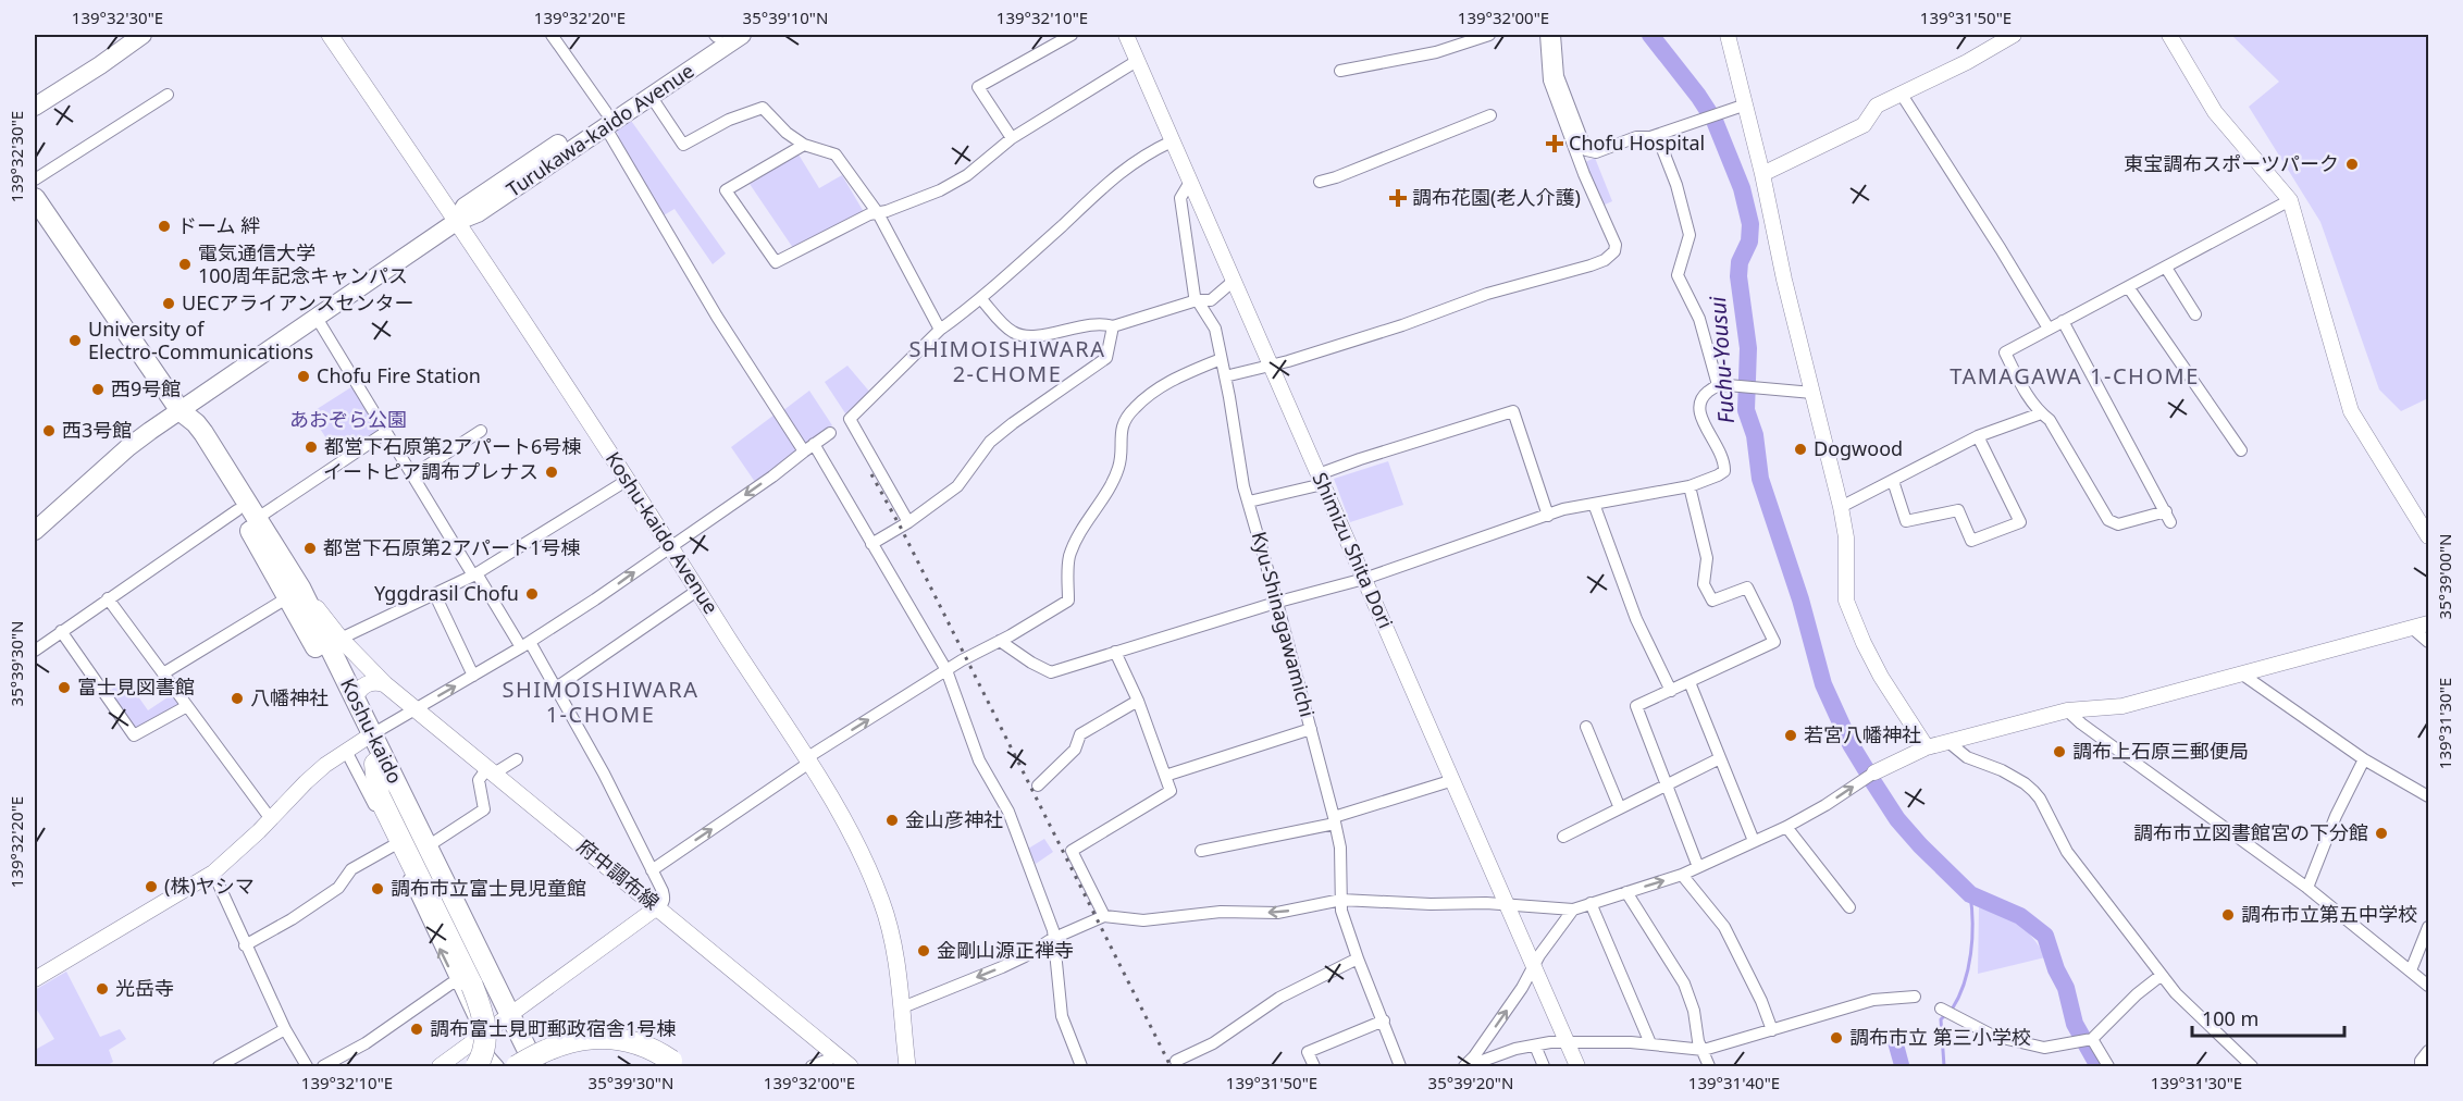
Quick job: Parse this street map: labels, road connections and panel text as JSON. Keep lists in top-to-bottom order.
{
  "streets": {
    "highway": ["Koshu-kaido"],
    "main road": ["Turukawa-kaido Avenue", "Koshu-kaido Avenue", "府中調布線"],
    "street": ["Shimizu Shita Dori", "Kyu-Shinagawamichi"]
  },
  "crossings": [
    ["Turukawa-kaido Avenue", "Koshu-kaido Avenue"],
    ["Turukawa-kaido Avenue", "Koshu-kaido"],
    ["Shimizu Shita Dori", "Kyu-Shinagawamichi"],
    ["Koshu-kaido", "府中調布線"]
  ],
  "districts": ["SHIMOISHIWARA 2-CHOME", "TAMAGAWA 1-CHOME", "SHIMOISHIWARA 1-CHOME"],
  "water": ["Fuchu-Yousui"],
  "parks": ["あおぞら公園"],
  "places": {
    "health": ["Chofu Hospital", "調布花園(老人介護)"],
    "other": [
      "東宝調布スポーツパーク",
      "ドーム 絆",
      "電気通信大学 100周年記念キャンパス",
      "UECアライアンスセンター",
      "University of Electro-Communications",
      "Chofu Fire Station",
      "西9号館",
      "西3号館",
      "都営下石原第2アパート6号棟",
      "Dogwood",
      "イートピア調布プレナス",
      "都営下石原第2アパート1号棟",
      "Yggdrasil Chofu",
      "富士見図書館",
      "八幡神社",
      "若宮八幡神社",
      "調布上石原三郵便局",
      "金山彦神社",
      "調布市立図書館宮の下分館",
      "(株)ヤシマ",
      "調布市立富士見児童館",
      "調布市立第五中学校",
      "金剛山源正禅寺",
      "光岳寺",
      "調布富士見町郵政宿舎1号棟",
      "調布市立 第三小学校"
    ]
  },
  "scale_bar": "100 m",
  "coordinates": [
    "139°32'30\"E",
    "139°32'20\"E",
    "35°39'10\"N",
    "139°32'10\"E",
    "139°32'00\"E",
    "139°31'50\"E",
    "35°39'00\"N",
    "35°39'30\"N",
    "139°31'30\"E",
    "35°39'20\"N",
    "139°31'40\"E"
  ]
}
